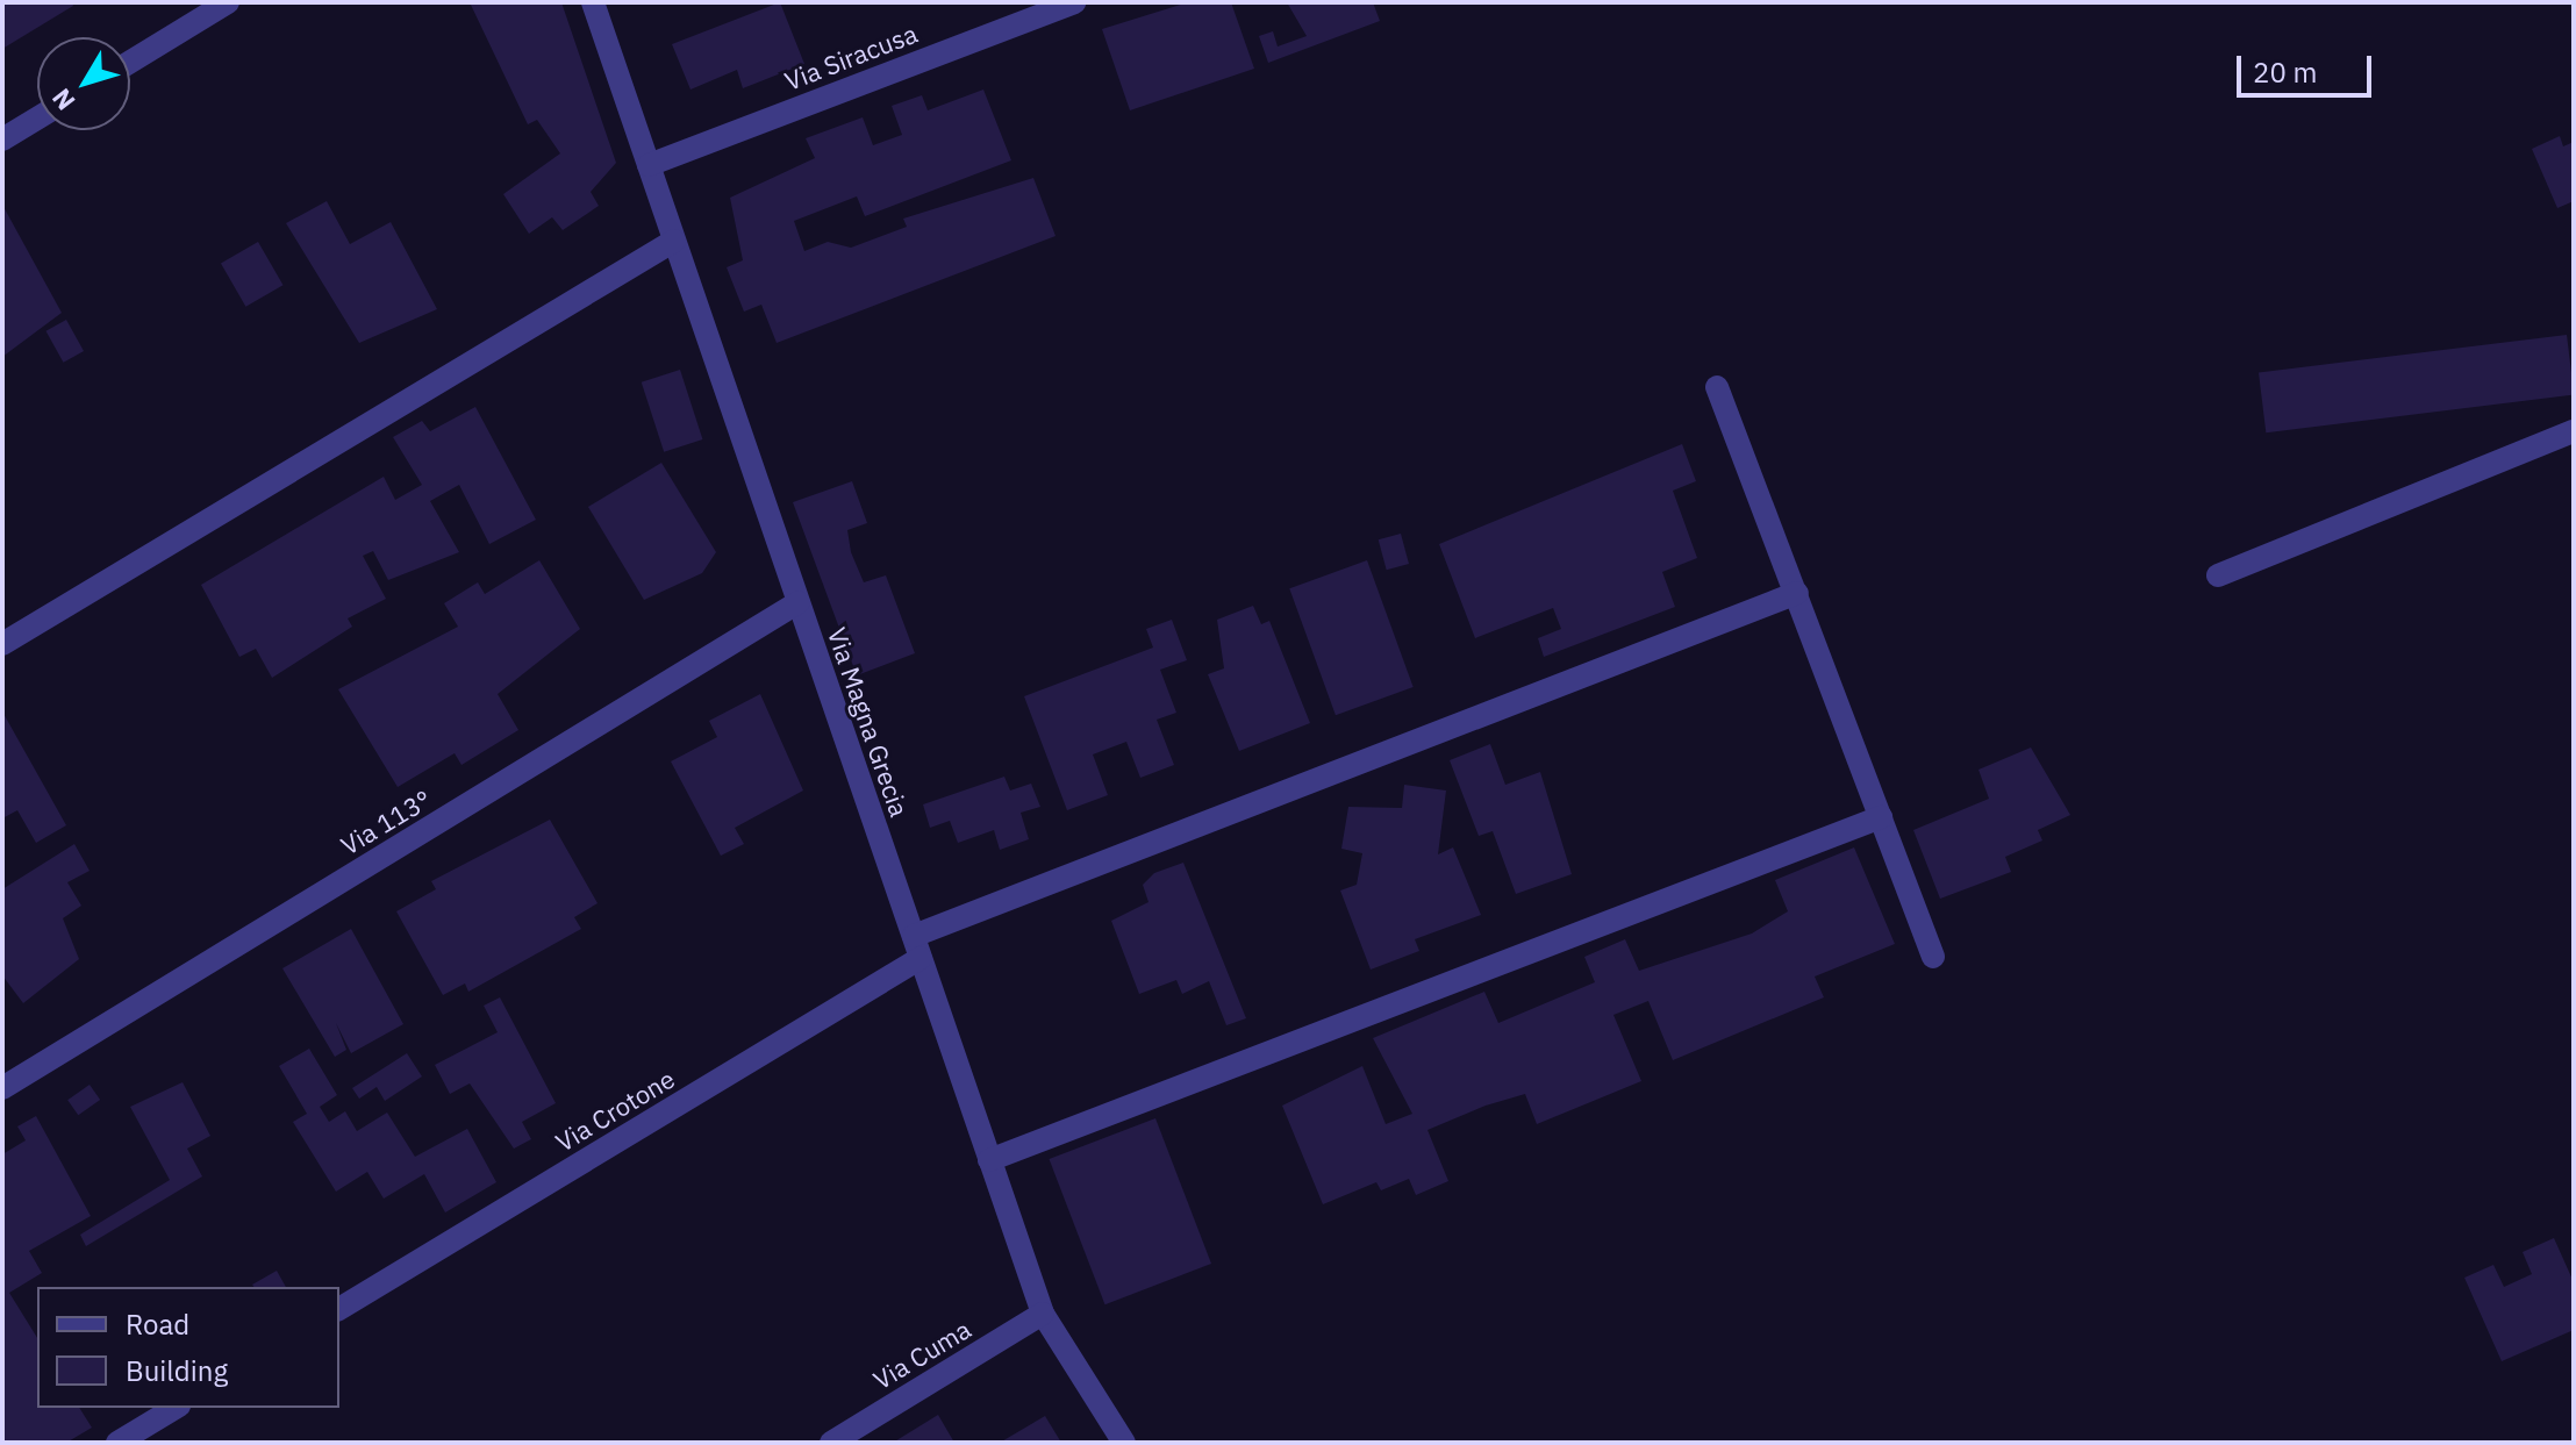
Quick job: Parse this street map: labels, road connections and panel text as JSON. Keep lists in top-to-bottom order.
{
  "streets": {
    "street": [
      "Via Siracusa",
      "Via Magna Grecia",
      "Via 113°",
      "Via Crotone",
      "Via Cuma"
    ]
  },
  "crossings": [
    ["Via Siracusa", "Via Magna Grecia"],
    ["Via Magna Grecia", "Via 113°"],
    ["Via Magna Grecia", "Via Crotone"],
    ["Via Magna Grecia", "Via Cuma"]
  ],
  "legend": ["Road", "Building"],
  "scale_bar": "20 m",
  "north": "bottom left"
}
